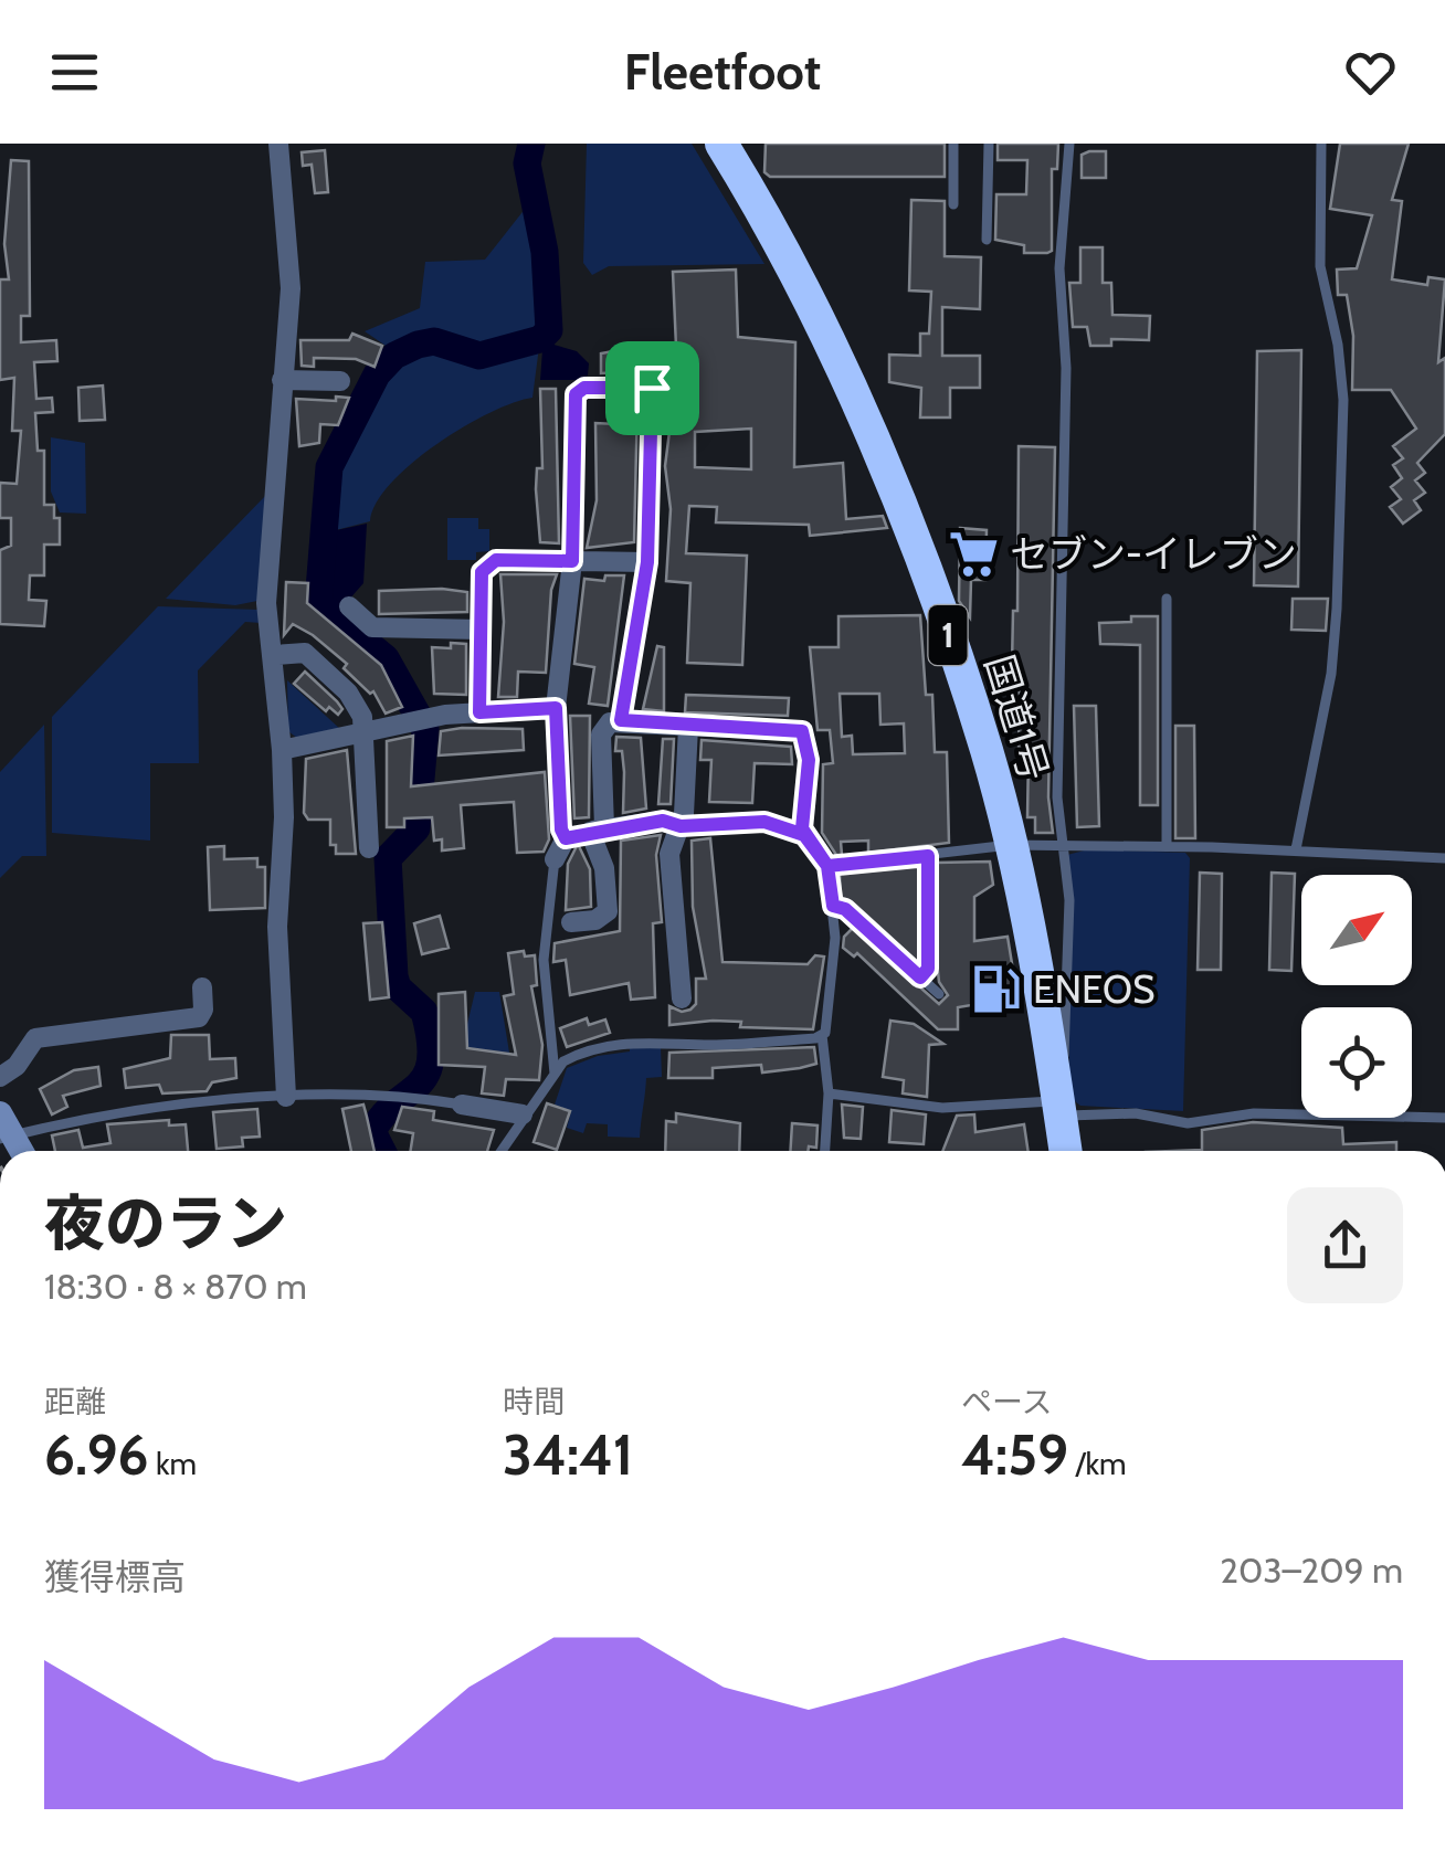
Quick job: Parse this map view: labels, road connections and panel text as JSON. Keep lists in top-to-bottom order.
{
  "streets": {
    "highway": ["1", "国道1号"]
  },
  "places": {
    "supermarket": ["セブン-イレブン"],
    "fuel station": ["ENEOS"]
  },
  "north": "top right",
  "page": {
    "header": "Fleetfoot",
    "heading": ["夜のラン", "18:30 · 8 × 870 m"],
    "stats": [
      ["距離", "6.96 km"],
      ["時間", "34:41"],
      ["ペース", "4:59 /km"]
    ],
    "chart": ["獲得標高", "203–209 m"]
  }
}
